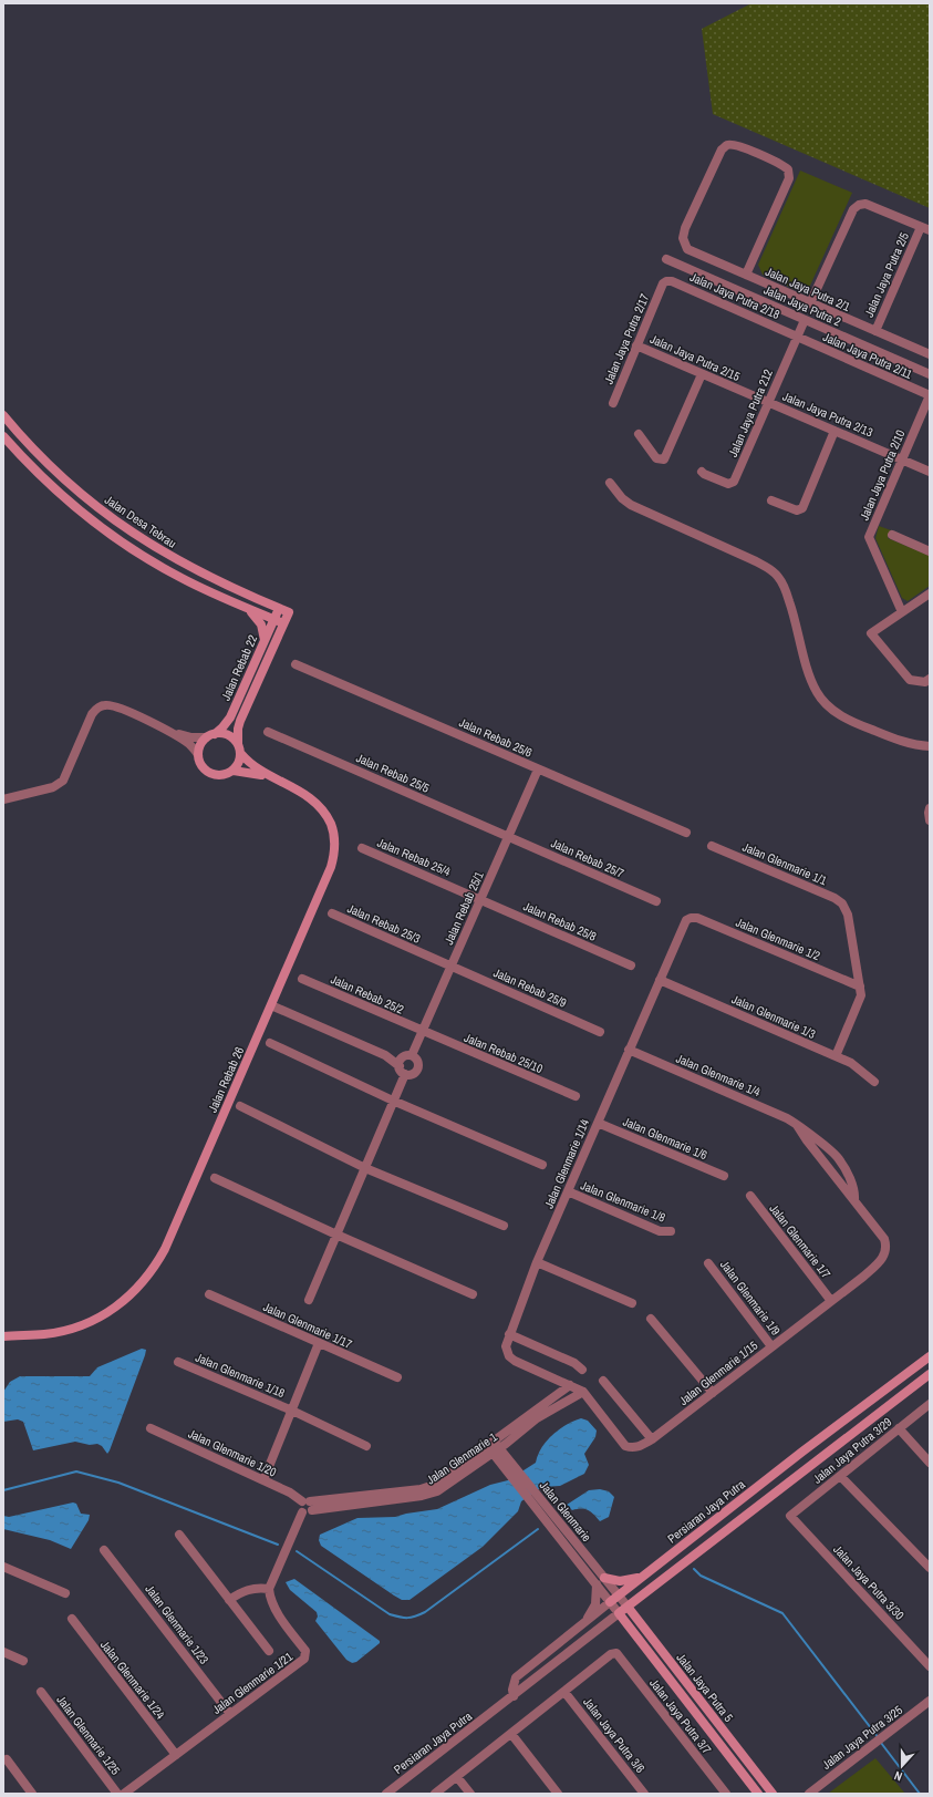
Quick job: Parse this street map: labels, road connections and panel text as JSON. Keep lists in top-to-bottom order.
{
  "streets": {
    "street": [
      "Jalan Jaya Putra 2/5",
      "Jalan Jaya Putra 2/1",
      "Jalan Jaya Putra 2/18",
      "Jalan Jaya Putra 2",
      "Jalan Jaya Putra 2/17",
      "Jalan Jaya Putra 2/11",
      "Jalan Jaya Putra 2/15",
      "Jalan Jaya Putra 212",
      "Jalan Jaya Putra 2/13",
      "Jalan Jaya Putra 2/10",
      "Jalan Desa Tebrau",
      "Jalan Rebab 22",
      "Jalan Rebab 25/6",
      "Jalan Rebab 25/5",
      "Jalan Rebab 25/4",
      "Jalan Rebab 25/7",
      "Jalan Glenmarie 1/1",
      "Jalan Rebab 25/1",
      "Jalan Rebab 25/8",
      "Jalan Rebab 25/3",
      "Jalan Glenmarie 1/2",
      "Jalan Rebab 25/9",
      "Jalan Rebab 25/2",
      "Jalan Glenmarie 1/3",
      "Jalan Rebab 25/10",
      "Jalan Glenmarie 1/4",
      "Jalan Rebab 26",
      "Jalan Glenmarie 1/6",
      "Jalan Glenmarie 1/14",
      "Jalan Glenmarie 1/8",
      "Jalan Glenmarie 1/7",
      "Jalan Glenmarie 1/9",
      "Jalan Glenmarie 1/17",
      "Jalan Glenmarie 1/15",
      "Jalan Glenmarie 1/18",
      "Jalan Jaya Putra 3/29",
      "Jalan Glenmarie 1/20",
      "Jalan Glenmarie 1",
      "Jalan Glenmarie",
      "Persiaran Jaya Putra",
      "Jalan Jaya Putra 3/30",
      "Jalan Glenmarie 1/23",
      "Jalan Glenmarie 1/24",
      "Jalan Glenmarie 1/21",
      "Jalan Jaya Putra 5",
      "Jalan Jaya Putra 3/7",
      "Jalan Glenmarie 1/25",
      "Jalan Jaya Putra 3/6",
      "Jalan Jaya Putra 3/25"
    ]
  },
  "crossings": [
    ["Jalan Jaya Putra 2/5", "Jalan Jaya Putra 2/1"],
    ["Jalan Jaya Putra 2/18", "Jalan Jaya Putra 2/17"],
    ["Jalan Jaya Putra 2/18", "Jalan Jaya Putra 2/11"],
    ["Jalan Jaya Putra 2/18", "Jalan Jaya Putra 212"],
    ["Jalan Jaya Putra 2", "Jalan Jaya Putra 212"],
    ["Jalan Jaya Putra 2/17", "Jalan Jaya Putra 2/15"],
    ["Jalan Jaya Putra 2/11", "Jalan Jaya Putra 212"],
    ["Jalan Jaya Putra 2/11", "Jalan Jaya Putra 2/10"],
    ["Jalan Jaya Putra 2/15", "Jalan Jaya Putra 212"],
    ["Jalan Jaya Putra 2/15", "Jalan Jaya Putra 2/13"],
    ["Jalan Jaya Putra 212", "Jalan Jaya Putra 2/13"],
    ["Jalan Jaya Putra 2/13", "Jalan Jaya Putra 2/10"],
    ["Jalan Desa Tebrau", "Jalan Rebab 22"],
    ["Jalan Rebab 22", "Jalan Rebab 26"],
    ["Jalan Rebab 25/6", "Jalan Rebab 25/1"],
    ["Jalan Rebab 25/5", "Jalan Rebab 25/7"],
    ["Jalan Rebab 25/5", "Jalan Rebab 25/1"],
    ["Jalan Rebab 25/4", "Jalan Rebab 25/1"],
    ["Jalan Rebab 25/4", "Jalan Rebab 25/8"],
    ["Jalan Rebab 25/7", "Jalan Rebab 25/1"],
    ["Jalan Glenmarie 1/1", "Jalan Glenmarie 1/2"],
    ["Jalan Rebab 25/1", "Jalan Rebab 25/8"],
    ["Jalan Rebab 25/1", "Jalan Rebab 25/3"],
    ["Jalan Rebab 25/1", "Jalan Rebab 25/9"],
    ["Jalan Rebab 25/1", "Jalan Rebab 25/2"],
    ["Jalan Rebab 25/1", "Jalan Rebab 25/10"],
    ["Jalan Rebab 25/3", "Jalan Rebab 25/9"],
    ["Jalan Glenmarie 1/2", "Jalan Glenmarie 1/14"],
    ["Jalan Rebab 25/2", "Jalan Rebab 25/10"],
    ["Jalan Glenmarie 1/3", "Jalan Glenmarie 1/14"],
    ["Jalan Glenmarie 1/4", "Jalan Glenmarie 1/14"],
    ["Jalan Glenmarie 1/4", "Jalan Glenmarie 1/15"],
    ["Jalan Glenmarie 1/6", "Jalan Glenmarie 1/14"],
    ["Jalan Glenmarie 1/14", "Jalan Glenmarie 1/8"],
    ["Jalan Glenmarie 1/14", "Jalan Glenmarie 1/15"],
    ["Jalan Glenmarie 1/14", "Jalan Glenmarie 1"],
    ["Jalan Glenmarie 1/7", "Jalan Glenmarie 1/15"],
    ["Jalan Glenmarie 1/9", "Jalan Glenmarie 1/15"],
    ["Jalan Glenmarie 1/15", "Jalan Glenmarie 1"],
    ["Jalan Jaya Putra 3/29", "Jalan Jaya Putra 3/30"],
    ["Jalan Glenmarie 1/20", "Jalan Glenmarie 1"],
    ["Jalan Glenmarie 1", "Jalan Glenmarie"],
    ["Jalan Glenmarie", "Persiaran Jaya Putra"],
    ["Jalan Glenmarie", "Jalan Jaya Putra 5"],
    ["Persiaran Jaya Putra", "Jalan Jaya Putra 5"],
    ["Jalan Glenmarie 1/23", "Jalan Glenmarie 1/21"],
    ["Jalan Glenmarie 1/24", "Jalan Glenmarie 1/21"],
    ["Jalan Jaya Putra 3/7", "Jalan Jaya Putra 3/6"]
  ],
  "north": "bottom"
}
